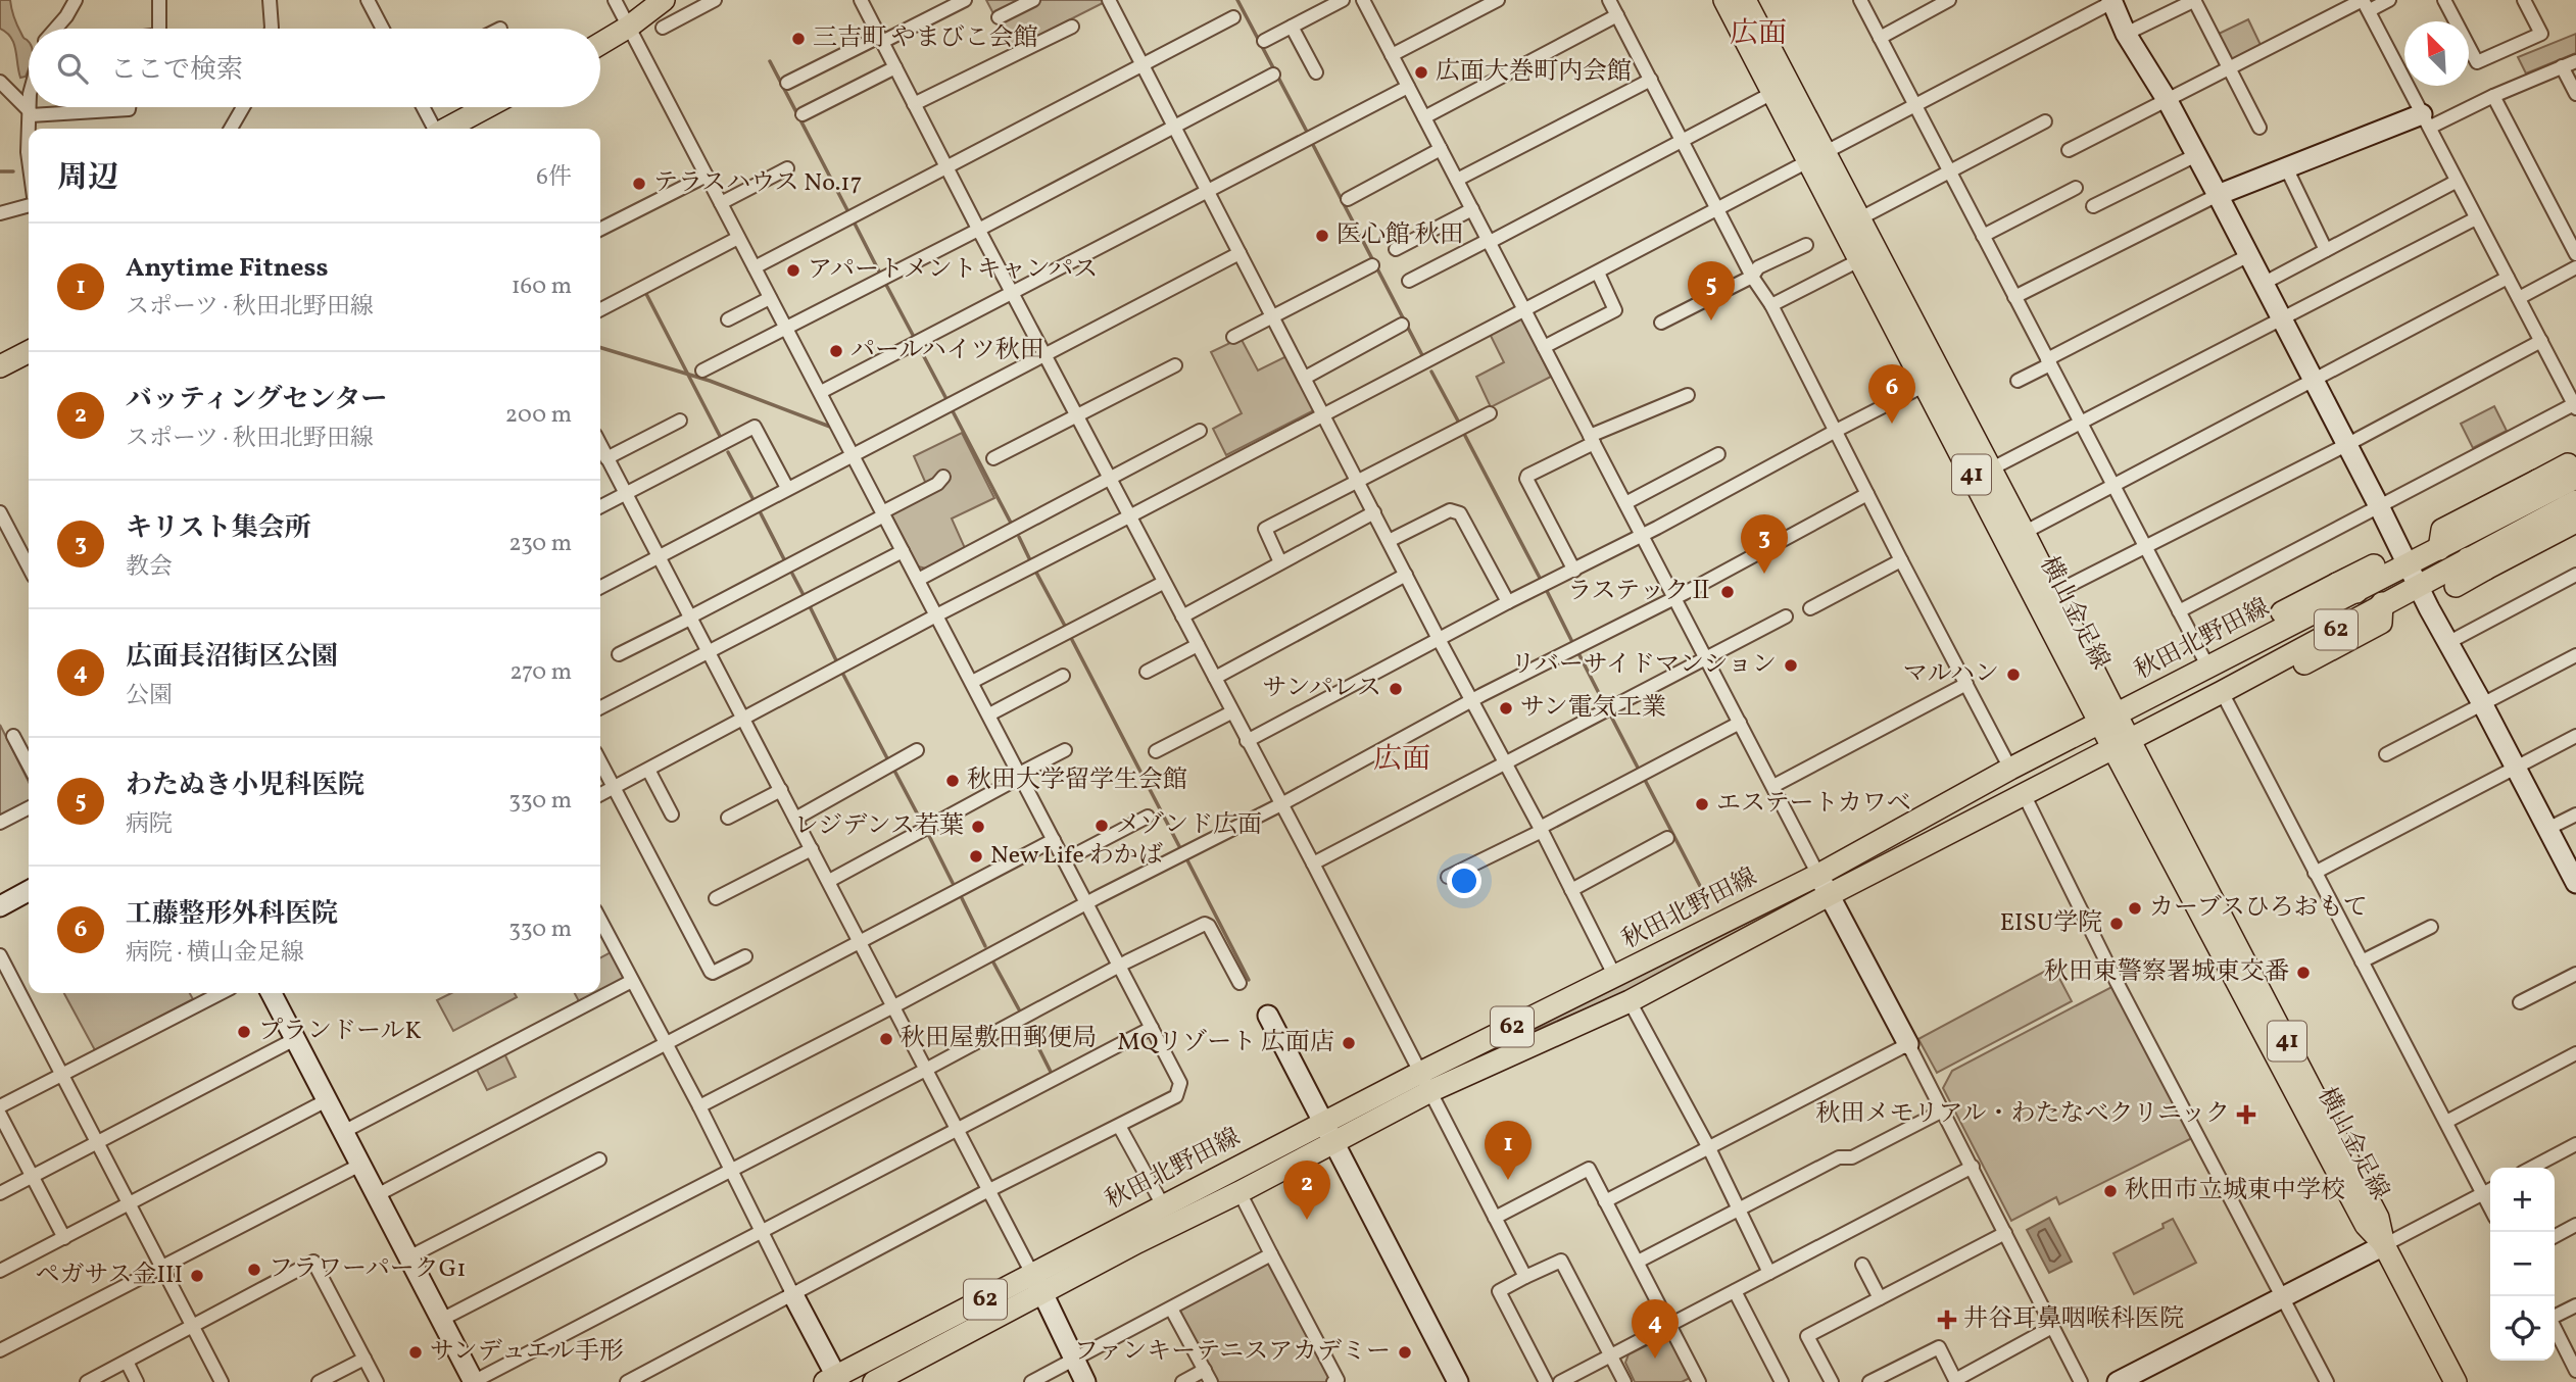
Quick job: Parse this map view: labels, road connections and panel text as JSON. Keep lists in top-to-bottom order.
{
  "streets": {
    "main road": [
      "41",
      "横山金足線",
      "62",
      "秋田北野田線"
    ]
  },
  "crossings": [
    ["横山金足線", "秋田北野田線"]
  ],
  "districts": ["広面", "広面"],
  "places": {
    "other": [
      "三吉町 やまびこ会館",
      "広面大巻町内会館",
      "テラスハウス No.17",
      "医心館 秋田",
      "アパートメントキャンパス",
      "パールハイツ秋田",
      "ラステックⅡ",
      "リバーサイドマンション",
      "マルハン",
      "サンパレス",
      "サン電気工業",
      "秋田大学留学生会館",
      "エステートカワベ",
      "メゾンド広面",
      "レジデンス若葉",
      "New Life わかば",
      "カーブスひろおもて",
      "EISU学院",
      "秋田東警察署城東交番",
      "プランドールK",
      "秋田屋敷田郵便局",
      "MQリゾート 広面店",
      "秋田市立城東中学校",
      "フラワーパークG1",
      "ペガサス金III",
      "サンデュエル手形",
      "ファンキーテニスアカデミー"
    ],
    "health": ["秋田メモリアル・わたなべクリニック", "井谷耳鼻咽喉科医院"]
  },
  "north": "top left",
  "page": {
    "search": "ここで検索",
    "heading": ["周辺", "6件"],
    "list": [
      {
        "mark": "1",
        "name": "Anytime Fitness",
        "note": "スポーツ · 秋田北野田線",
        "value": "160 m"
      },
      {
        "mark": "2",
        "name": "バッティングセンター",
        "note": "スポーツ · 秋田北野田線",
        "value": "200 m"
      },
      {
        "mark": "3",
        "name": "キリスト集会所",
        "note": "教会",
        "value": "230 m"
      },
      {
        "mark": "4",
        "name": "広面長沼街区公園",
        "note": "公園",
        "value": "270 m"
      },
      {
        "mark": "5",
        "name": "わたぬき小児科医院",
        "note": "病院",
        "value": "330 m"
      },
      {
        "mark": "6",
        "name": "工藤整形外科医院",
        "note": "病院 · 横山金足線",
        "value": "330 m"
      }
    ],
    "pins": [
      "5",
      "6",
      "3",
      "1",
      "2",
      "4"
    ],
    "map_buttons": ["+", "−"]
  }
}
